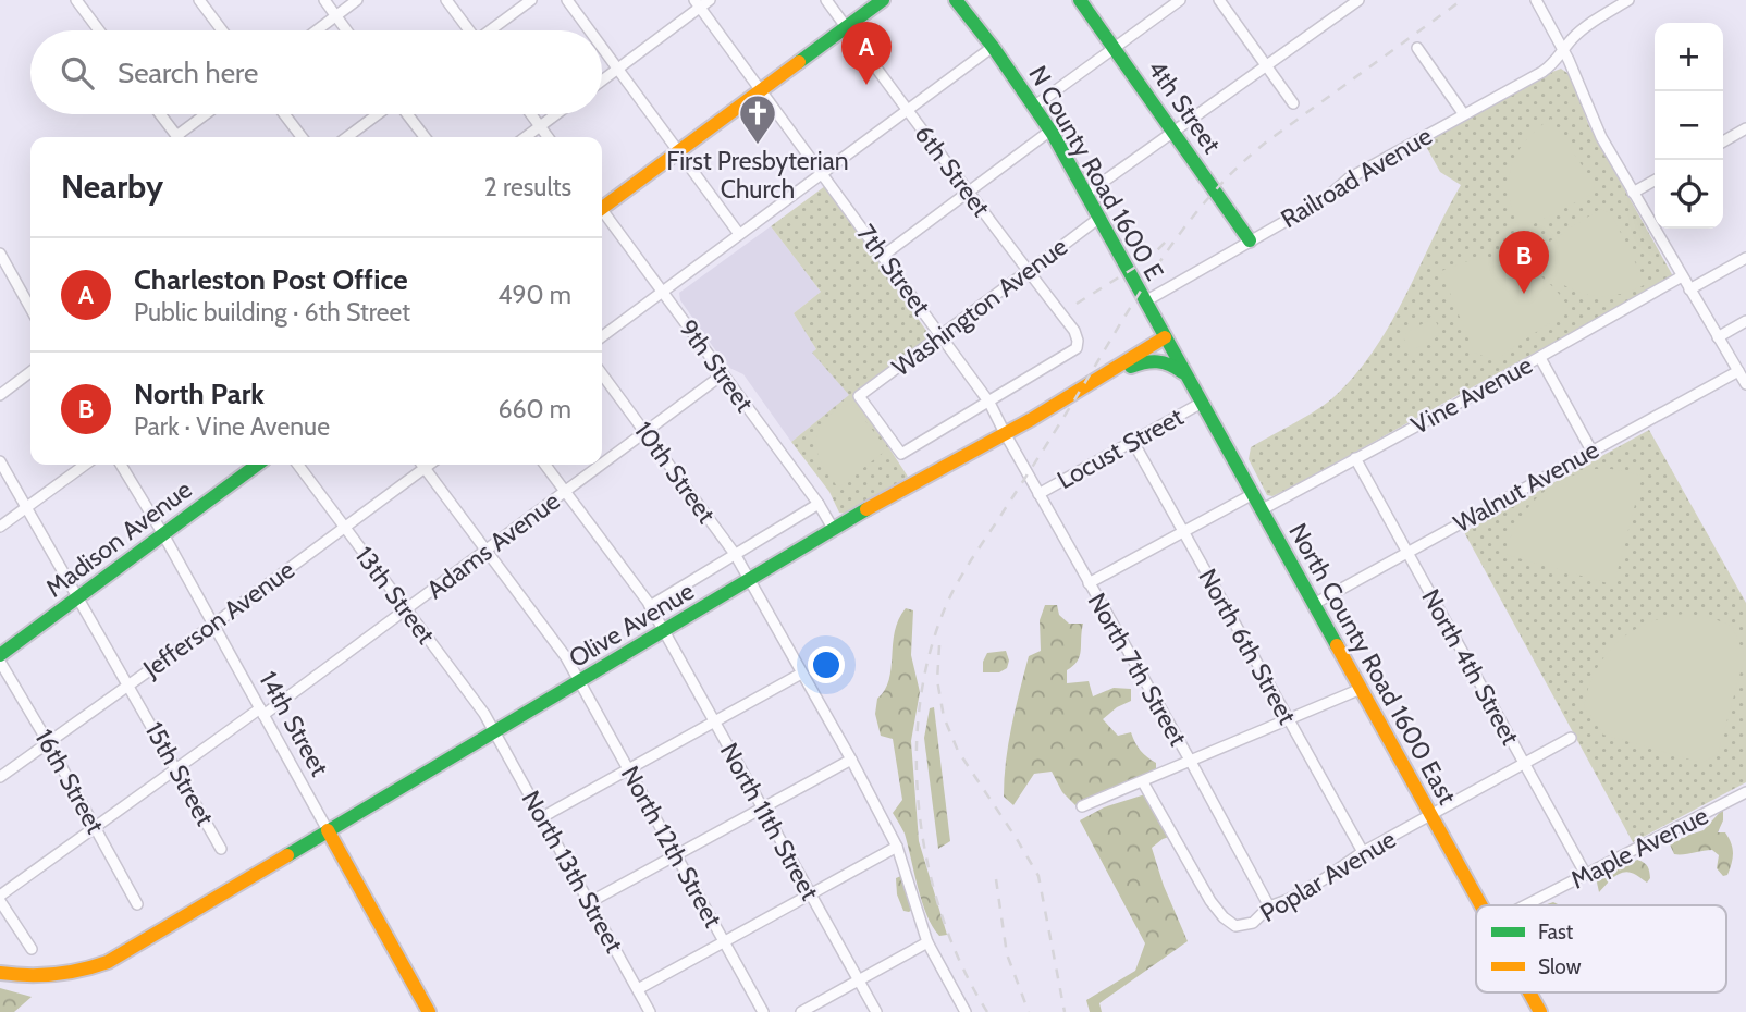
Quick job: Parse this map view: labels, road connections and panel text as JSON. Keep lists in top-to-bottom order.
{
  "streets": {
    "main road": [
      "4th Street",
      "N County Road 1600 E",
      "Madison Avenue",
      "Olive Avenue",
      "North County Road 1600 East",
      "14th Street"
    ],
    "street": [
      "6th Street",
      "Railroad Avenue",
      "7th Street",
      "Washington Avenue",
      "9th Street",
      "Vine Avenue",
      "Locust Street",
      "10th Street",
      "Walnut Avenue",
      "Adams Avenue",
      "13th Street",
      "Jefferson Avenue",
      "North 6th Street",
      "North 4th Street",
      "North 7th Street",
      "15th Street",
      "16th Street",
      "North 11th Street",
      "North 12th Street",
      "Maple Avenue",
      "North 13th Street",
      "Poplar Avenue"
    ]
  },
  "crossings": [
    ["4th Street", "Railroad Avenue"],
    ["6th Street", "7th Street"],
    ["6th Street", "Washington Avenue"],
    ["N County Road 1600 E", "Railroad Avenue"],
    ["N County Road 1600 E", "Washington Avenue"],
    ["N County Road 1600 E", "Olive Avenue"],
    ["N County Road 1600 E", "North County Road 1600 East"],
    ["7th Street", "Washington Avenue"],
    ["7th Street", "Olive Avenue"],
    ["7th Street", "North 7th Street"],
    ["9th Street", "Adams Avenue"],
    ["9th Street", "Olive Avenue"],
    ["Vine Avenue", "North County Road 1600 East"],
    ["Vine Avenue", "North 4th Street"],
    ["Locust Street", "North 6th Street"],
    ["Locust Street", "North County Road 1600 East"],
    ["Locust Street", "North 7th Street"],
    ["10th Street", "Adams Avenue"],
    ["10th Street", "Olive Avenue"],
    ["Walnut Avenue", "North County Road 1600 East"],
    ["Walnut Avenue", "North 4th Street"],
    ["Madison Avenue", "14th Street"],
    ["Madison Avenue", "15th Street"],
    ["Adams Avenue", "13th Street"],
    ["Adams Avenue", "14th Street"],
    ["Adams Avenue", "15th Street"],
    ["Adams Avenue", "16th Street"],
    ["Adams Avenue", "North 11th Street"],
    ["Adams Avenue", "North 12th Street"],
    ["13th Street", "Jefferson Avenue"],
    ["13th Street", "Olive Avenue"],
    ["13th Street", "North 13th Street"],
    ["Jefferson Avenue", "14th Street"],
    ["Jefferson Avenue", "15th Street"],
    ["Jefferson Avenue", "16th Street"],
    ["Jefferson Avenue", "North 12th Street"],
    ["Olive Avenue", "North County Road 1600 East"],
    ["Olive Avenue", "North 7th Street"],
    ["Olive Avenue", "14th Street"],
    ["Olive Avenue", "North 11th Street"],
    ["Olive Avenue", "North 12th Street"],
    ["Olive Avenue", "North 13th Street"],
    ["North 6th Street", "Poplar Avenue"],
    ["North County Road 1600 East", "Poplar Avenue"],
    ["North 4th Street", "Maple Avenue"],
    ["North 4th Street", "Poplar Avenue"],
    ["North 7th Street", "Poplar Avenue"]
  ],
  "places": {
    "church": ["First Presbyterian Church"]
  },
  "legend": ["Fast", "Slow"],
  "page": {
    "pins": ["A", "B"],
    "map_buttons": ["+", "−"],
    "search": "Search here",
    "heading": ["Nearby", "2 results"],
    "list": [
      {
        "mark": "A",
        "name": "Charleston Post Office",
        "note": "Public building · 6th Street",
        "value": "490 m"
      },
      {
        "mark": "B",
        "name": "North Park",
        "note": "Park · Vine Avenue",
        "value": "660 m"
      }
    ]
  }
}
